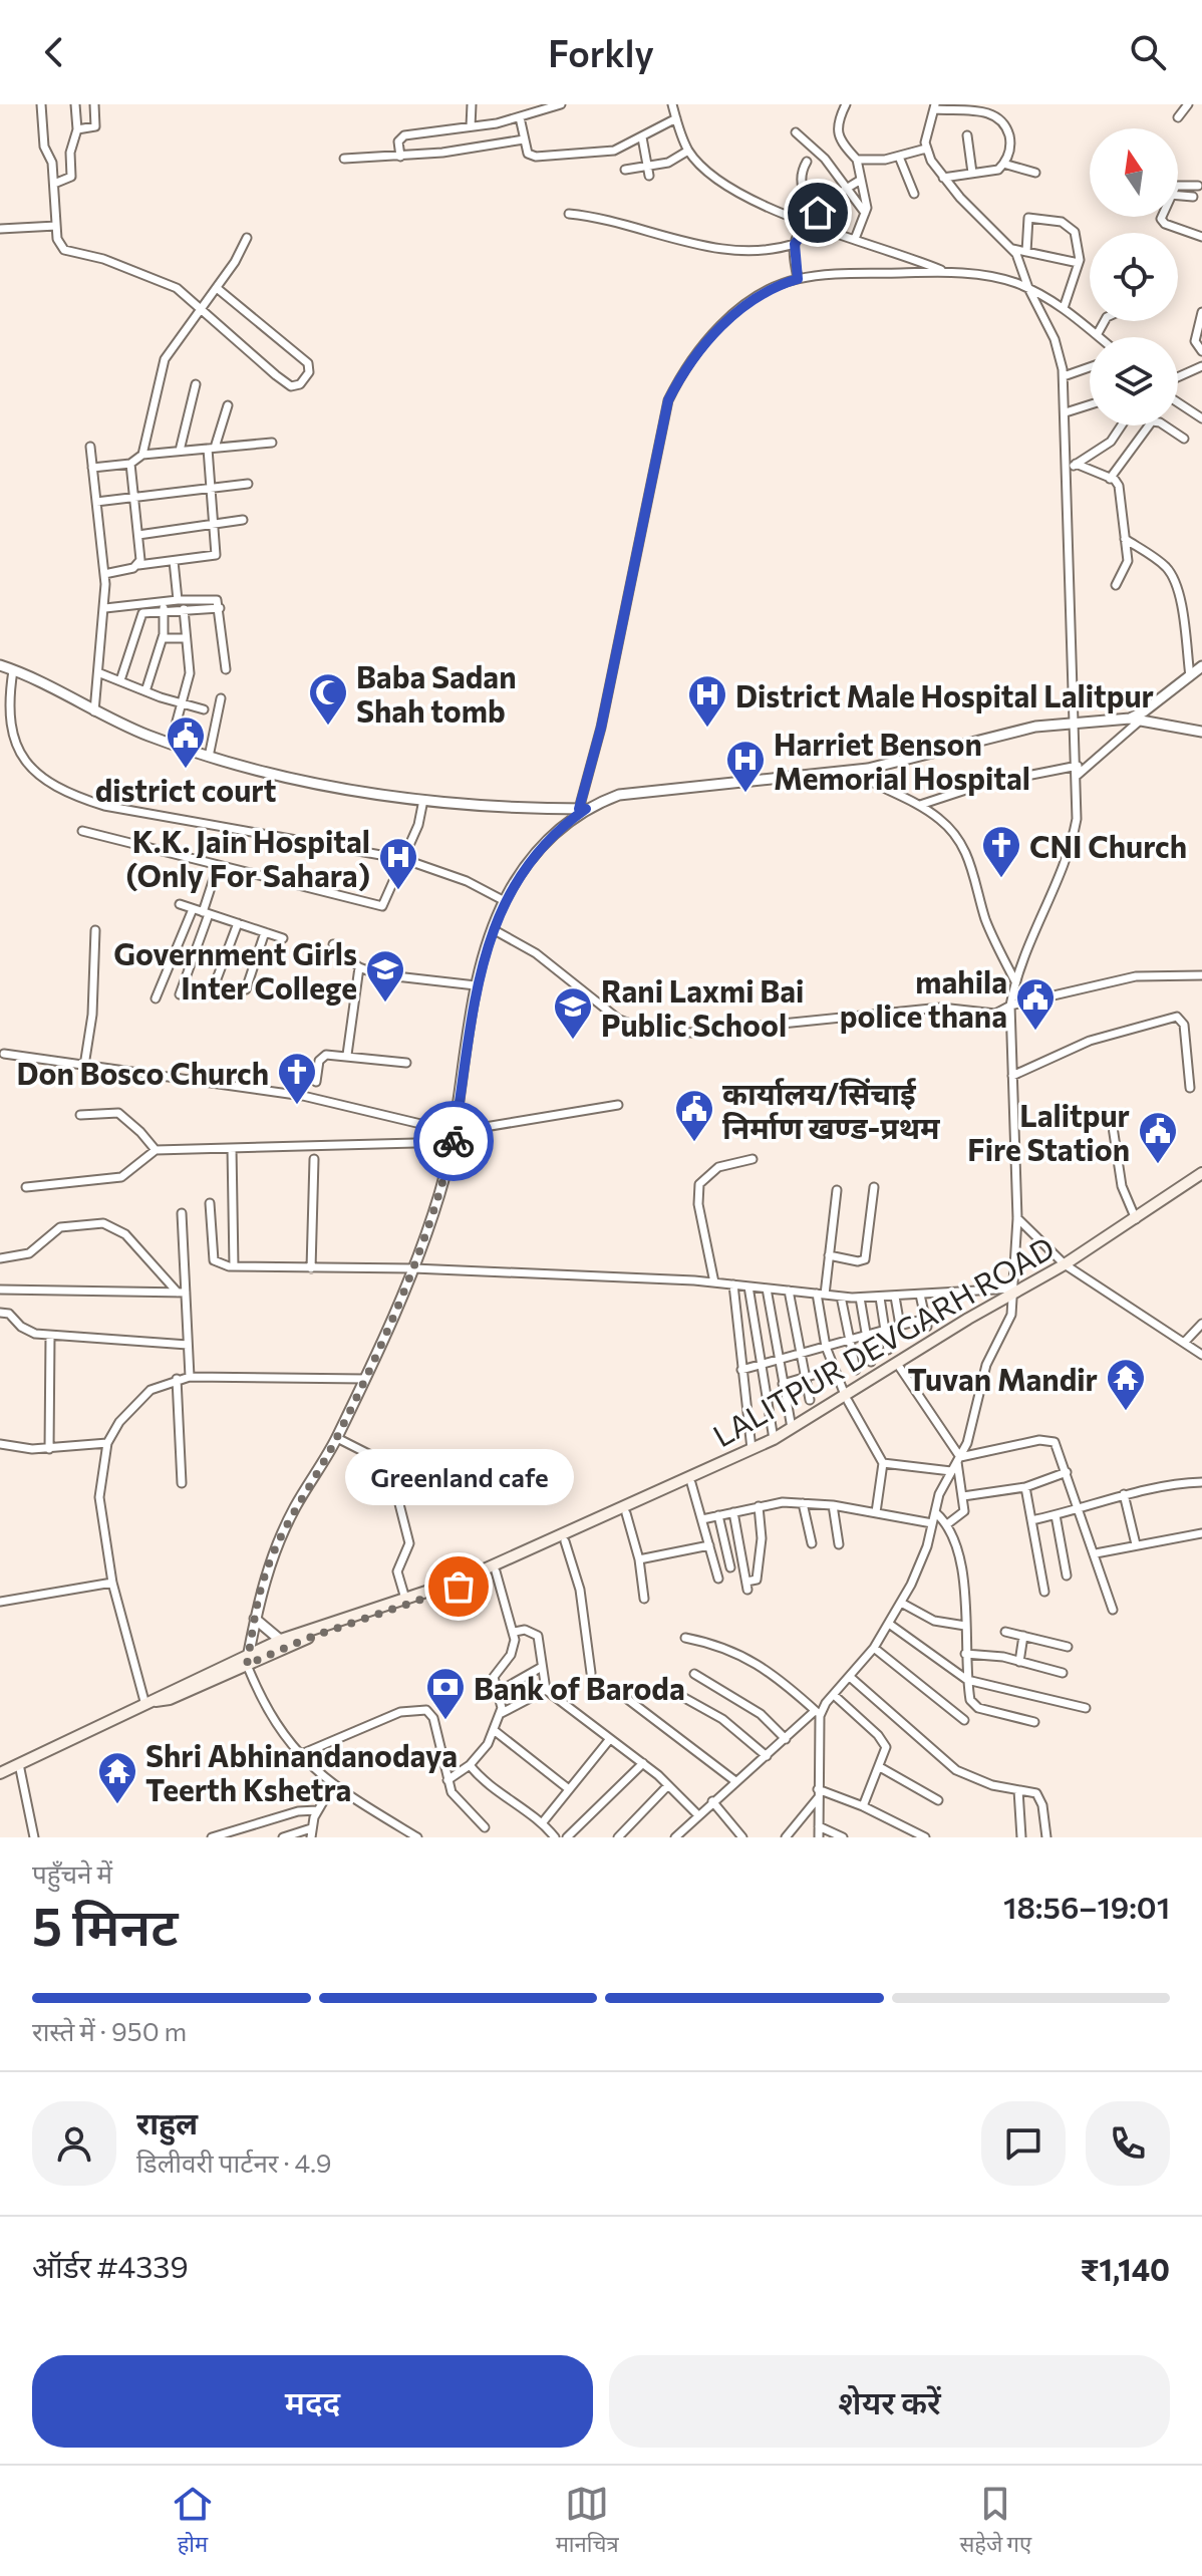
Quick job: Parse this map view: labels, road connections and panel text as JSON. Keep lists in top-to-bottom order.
{
  "streets": {
    "main road": ["LALITPUR DEVGARH ROAD"]
  },
  "places": {
    "mosque": ["Baba Sadan Shah tomb"],
    "hospital": ["District Male Hospital Lalitpur", "Harriet Benson Memorial Hospital", "K.K. Jain Hospital (Only For Sahara)"],
    "public building": [
      "district court",
      "mahila police thana",
      "कार्यालय/सिंचाई निर्माण खण्ड-प्रथम",
      "Lalitpur Fire Station"
    ],
    "church": ["CNI Church", "Don Bosco Church"],
    "school or university": ["Government Girls Inter College", "Rani Laxmi Bai Public School"],
    "temple": ["Tuvan Mandir", "Shri Abhinandanodaya Teerth Kshetra"],
    "other": ["Greenland cafe"],
    "bank": ["Bank of Baroda"]
  },
  "north": "top",
  "page": {
    "header": "Forkly",
    "bubble": "Greenland cafe",
    "heading": ["5 मिनट", "पहुँचने में", "18:56–19:01"],
    "panel": [
      "राहुल",
      "डिलीवरी पार्टनर · 4.9",
      "ऑर्डर #4339",
      "₹1,140"
    ],
    "bar": "रास्ते में · 950 m",
    "buttons": ["मदद", "शेयर करें"],
    "tabs": ["होम", "मानचित्र", "सहेजे गए"]
  }
}
